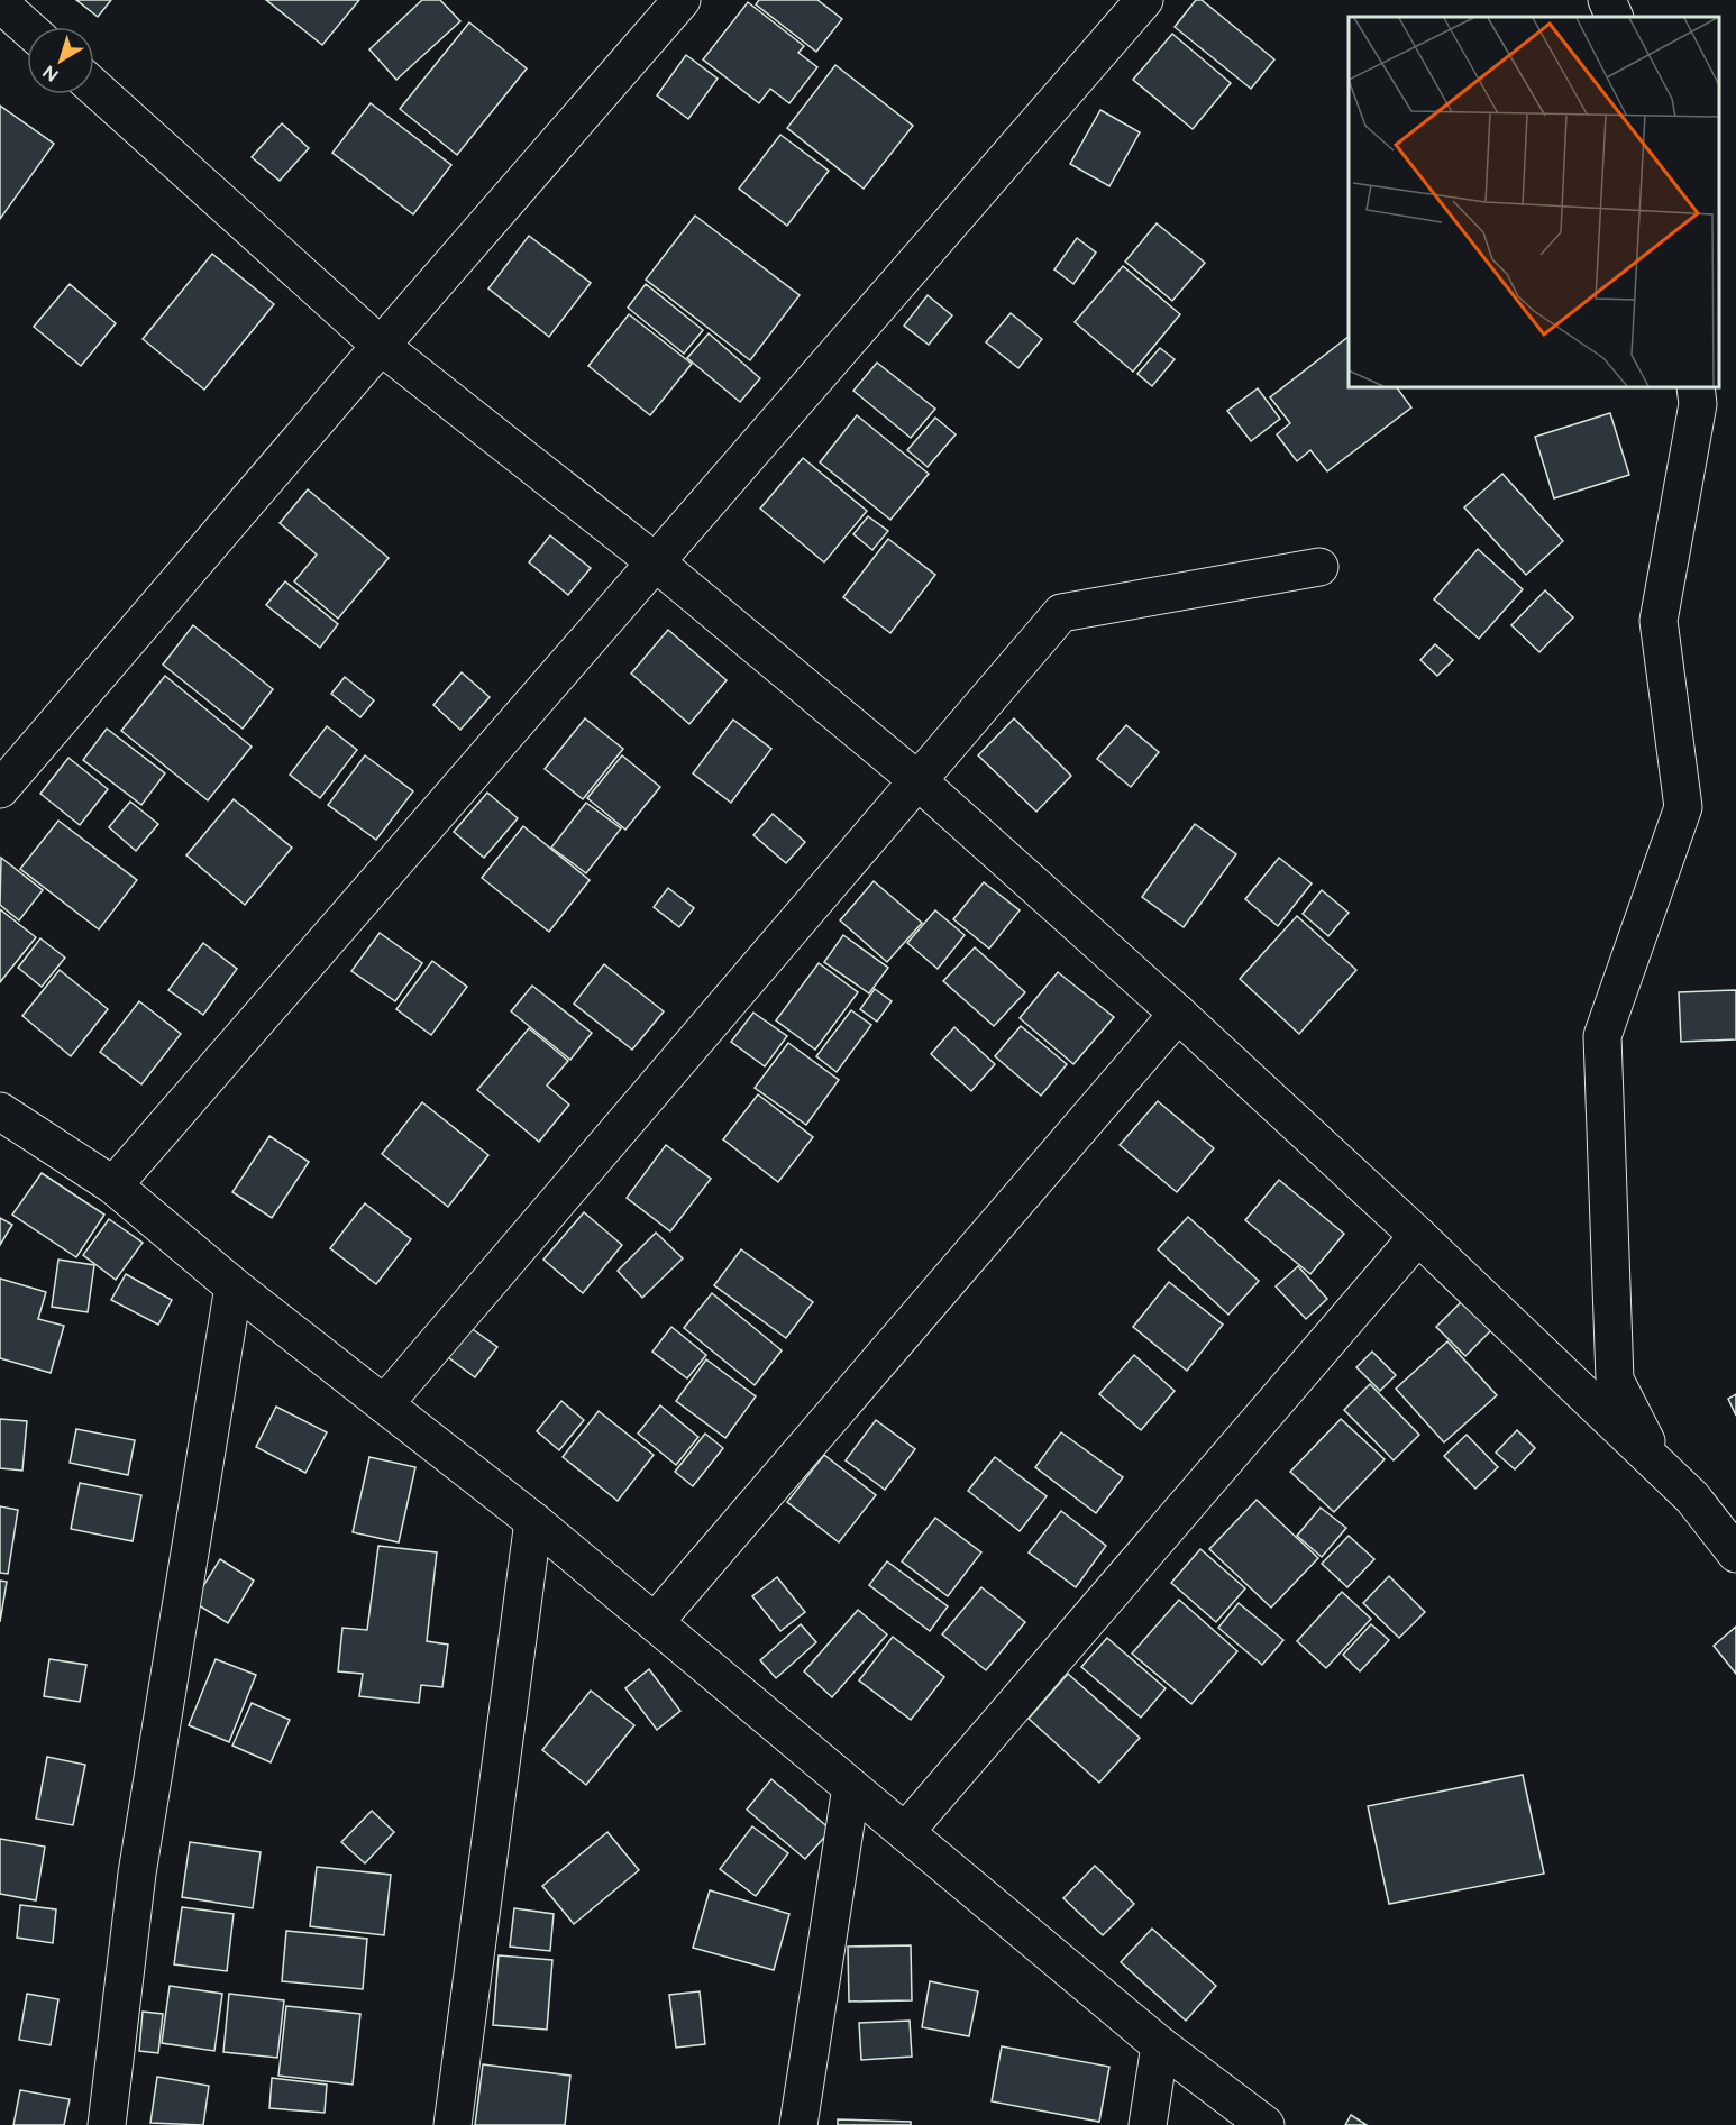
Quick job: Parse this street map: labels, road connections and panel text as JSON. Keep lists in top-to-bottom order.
{
  "north": "bottom left"
}
